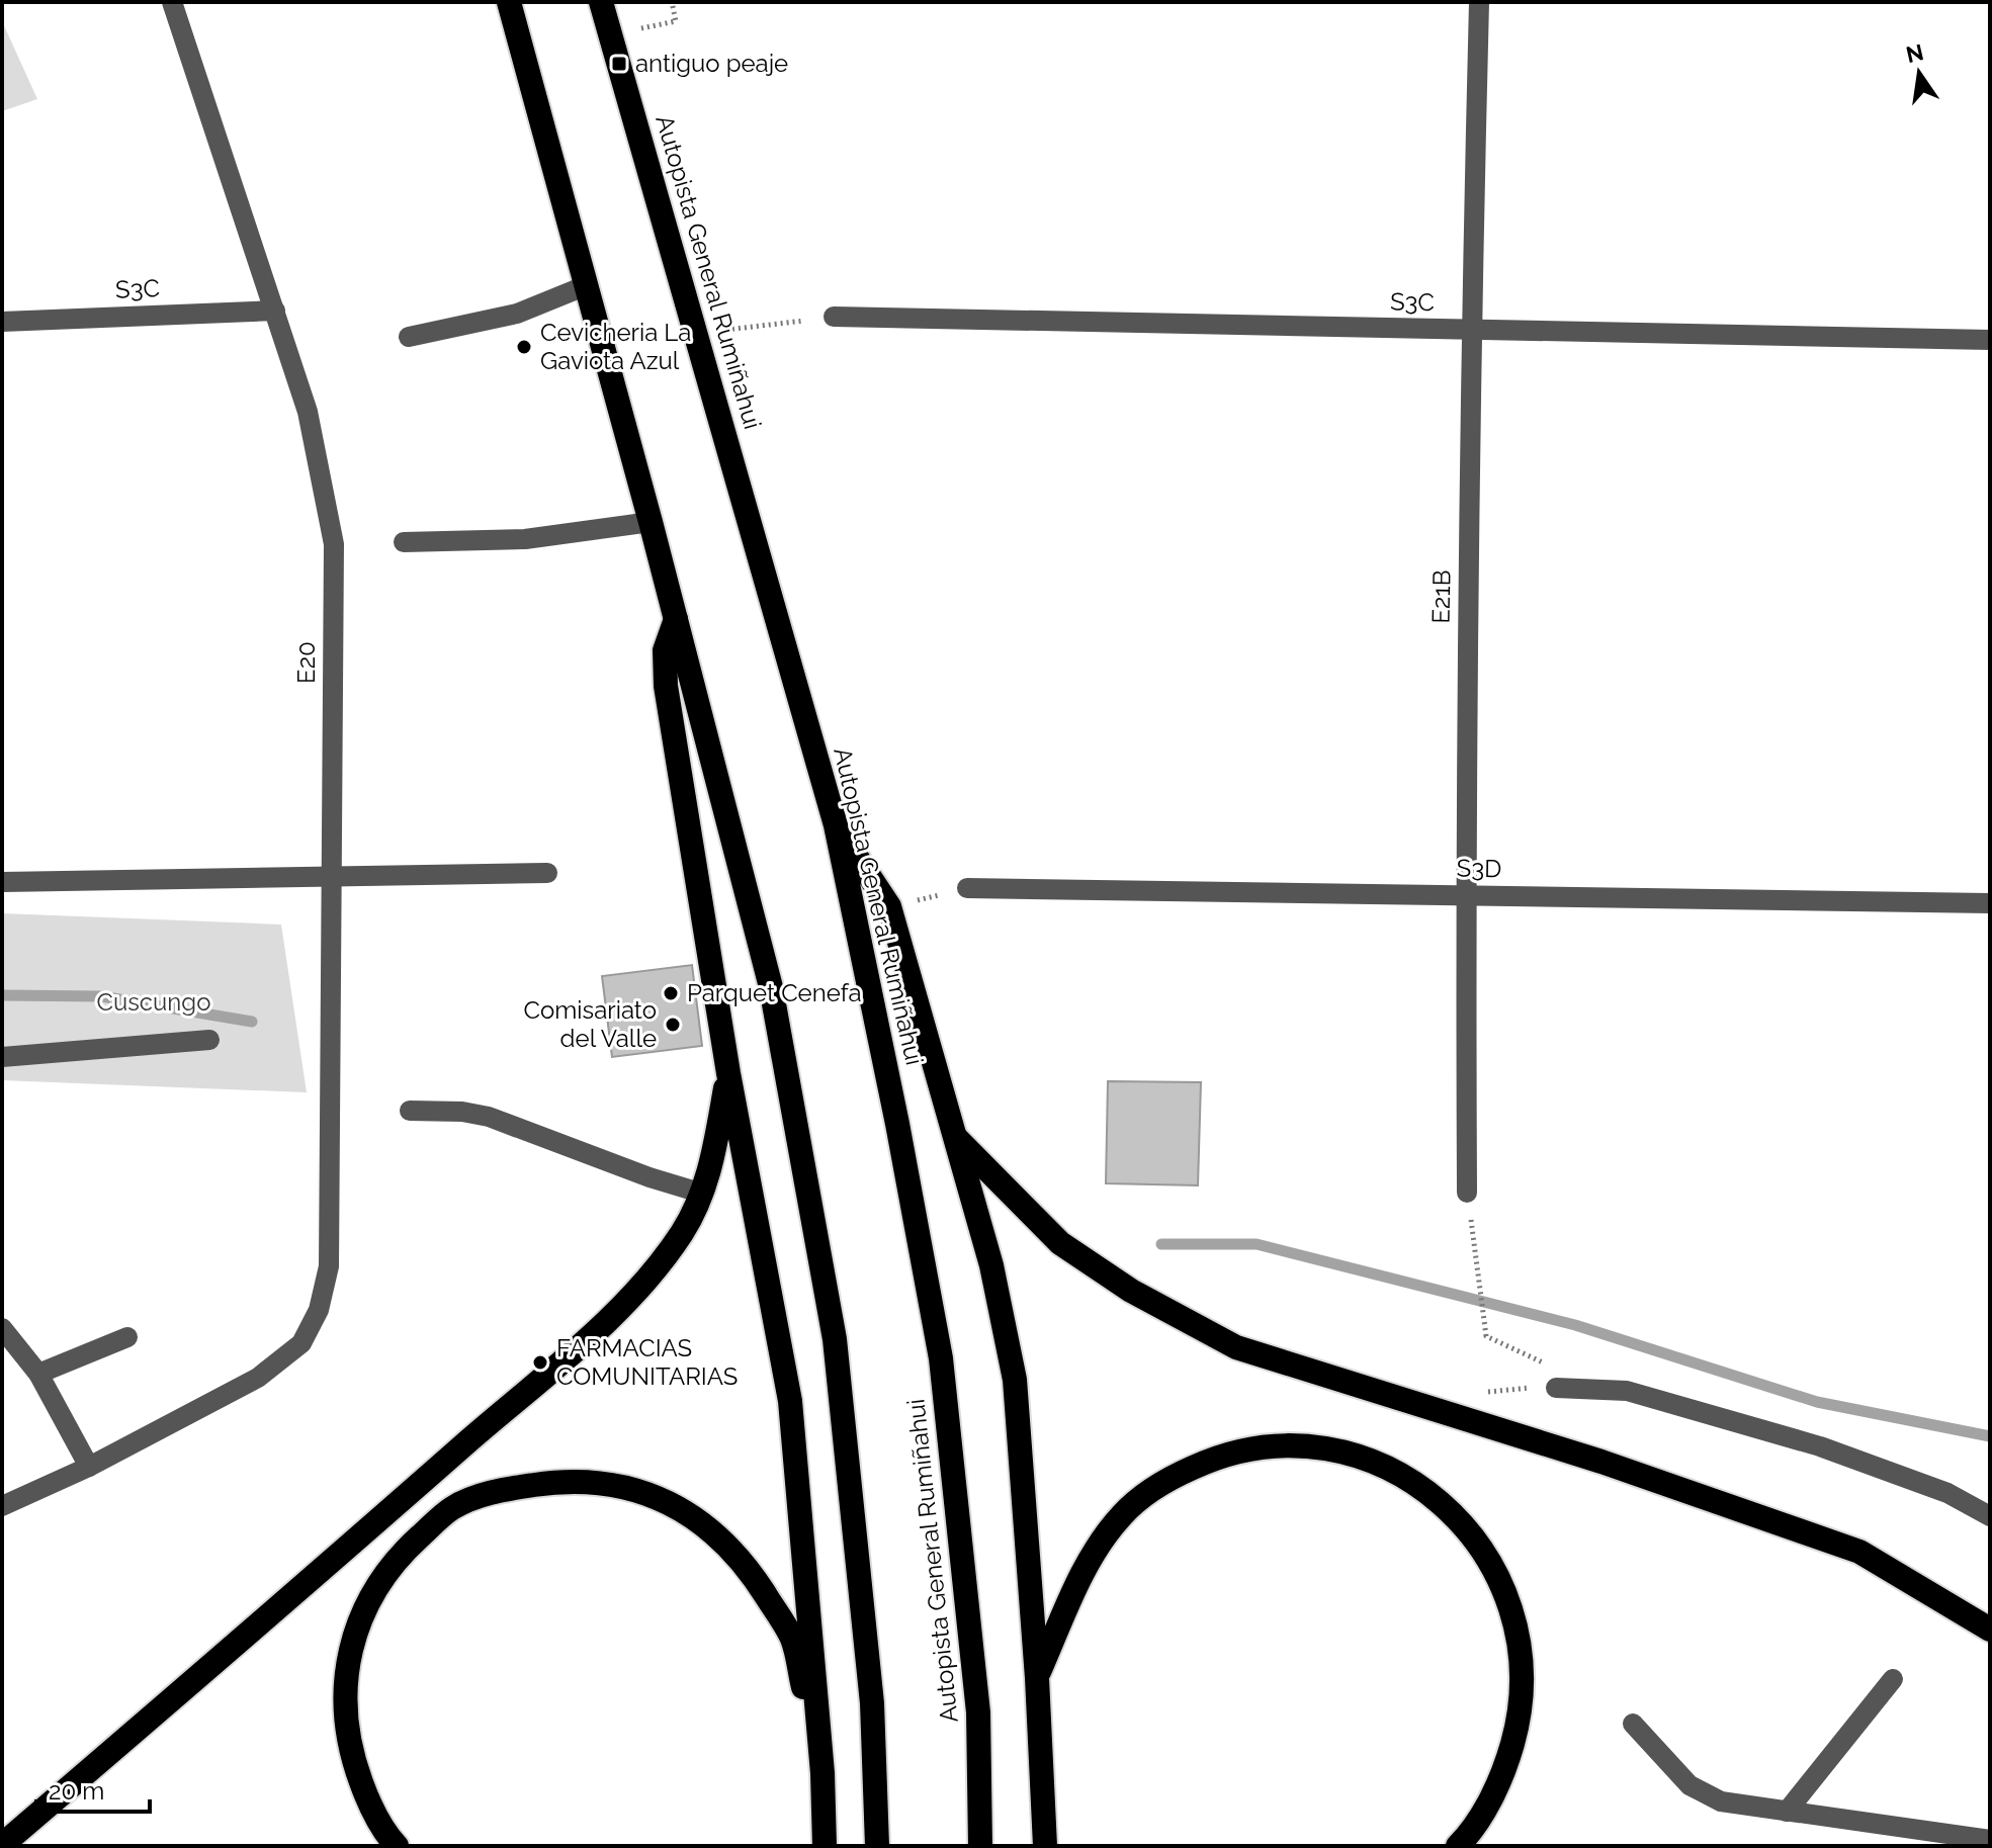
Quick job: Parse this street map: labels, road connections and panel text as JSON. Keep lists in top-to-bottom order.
{
  "streets": {
    "highway": ["Autopista General Rumiñahui"],
    "street": [
      "S3C",
      "E21B",
      "E20",
      "S3D"
    ]
  },
  "crossings": [
    ["S3C", "E21B"],
    ["S3C", "E20"],
    ["E21B", "S3D"]
  ],
  "parks": ["Cuscungo"],
  "places": {
    "transit": ["antiguo peaje"],
    "other": [
      "Cevicheria La Gaviota Azul",
      "Parquet Cenefa",
      "Comisariato del Valle",
      "FARMACIAS COMUNITARIAS"
    ]
  },
  "scale_bar": "20 m",
  "north": "top"
}
